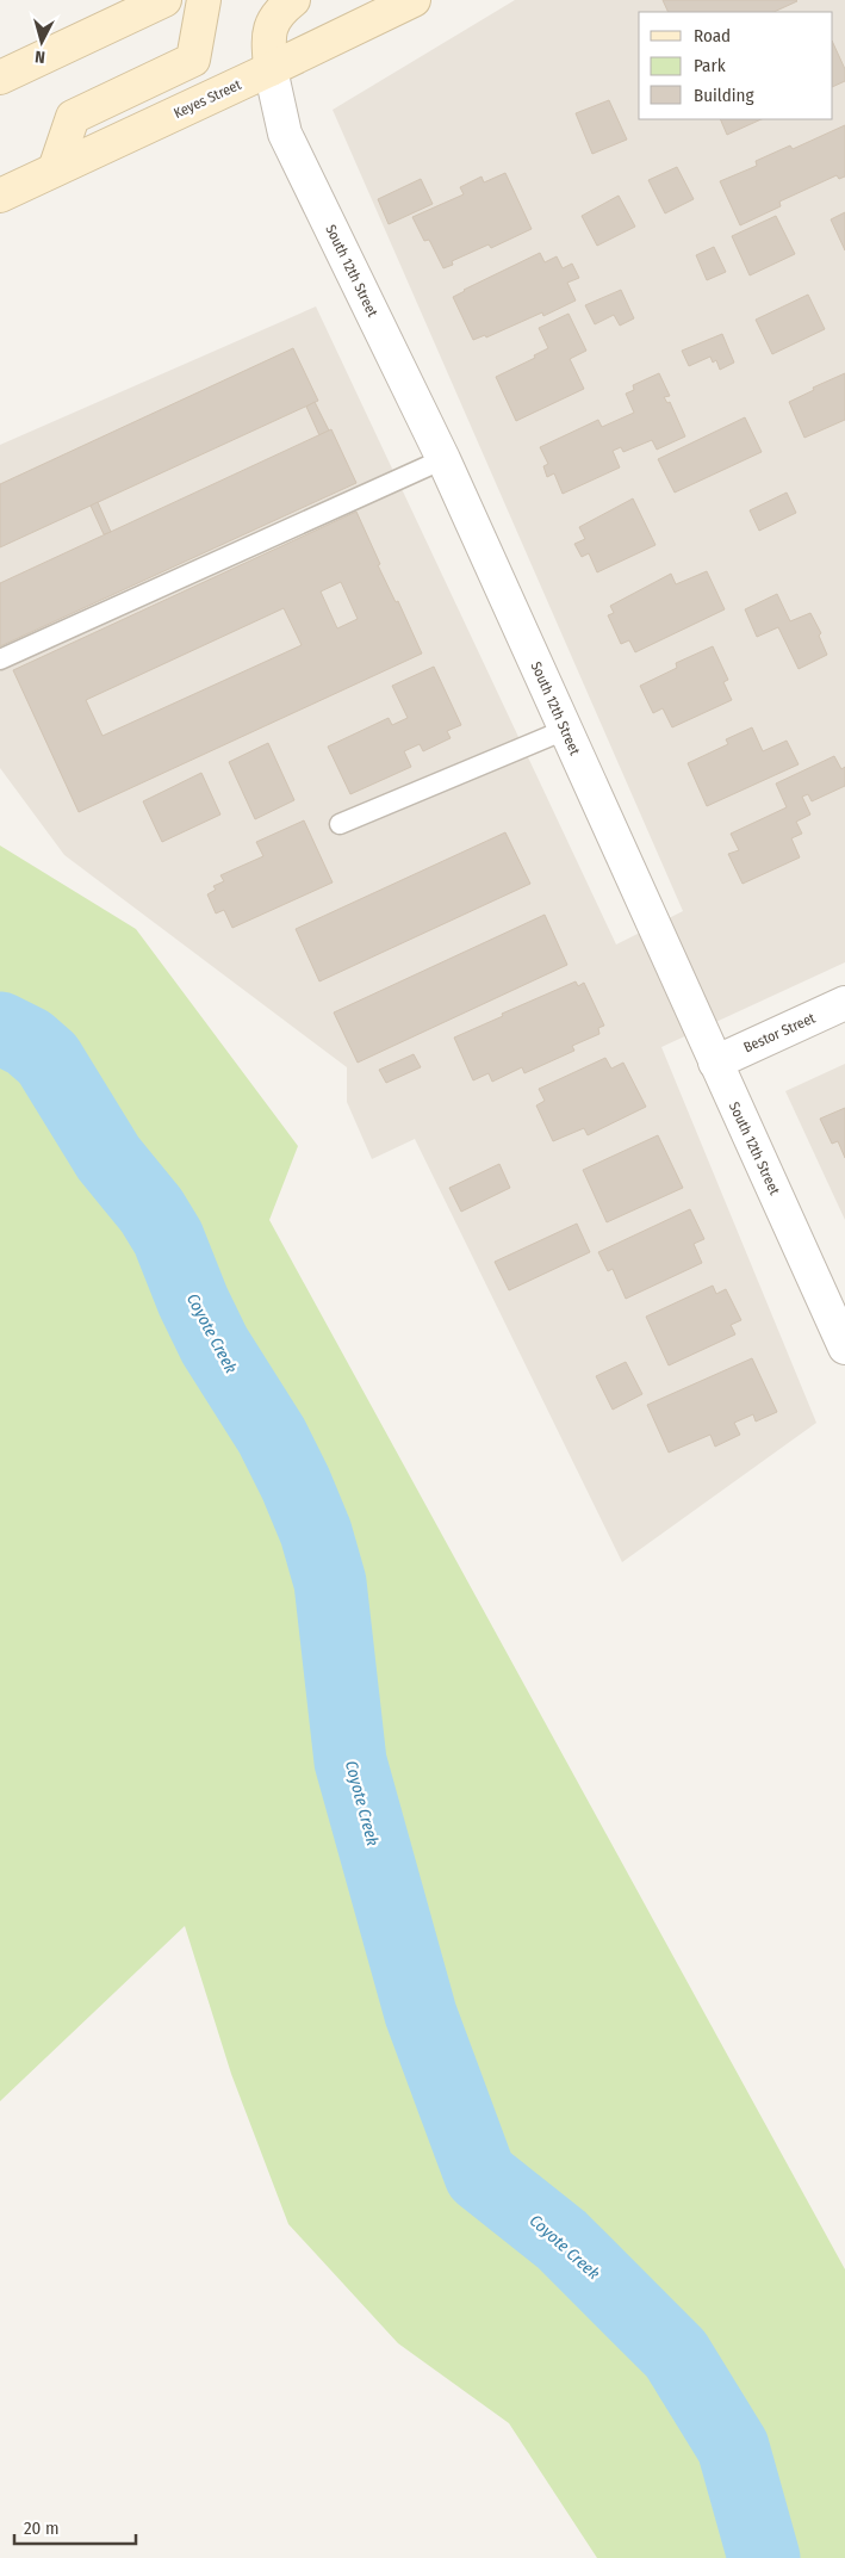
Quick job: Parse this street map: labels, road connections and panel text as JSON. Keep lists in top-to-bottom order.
{
  "streets": {
    "main road": ["Keyes Street"],
    "street": ["South 12th Street", "Bestor Street"]
  },
  "crossings": [
    ["Keyes Street", "South 12th Street"],
    ["South 12th Street", "Bestor Street"]
  ],
  "water": ["Coyote Creek"],
  "legend": ["Road", "Park", "Building"],
  "scale_bar": "20 m",
  "north": "bottom"
}
